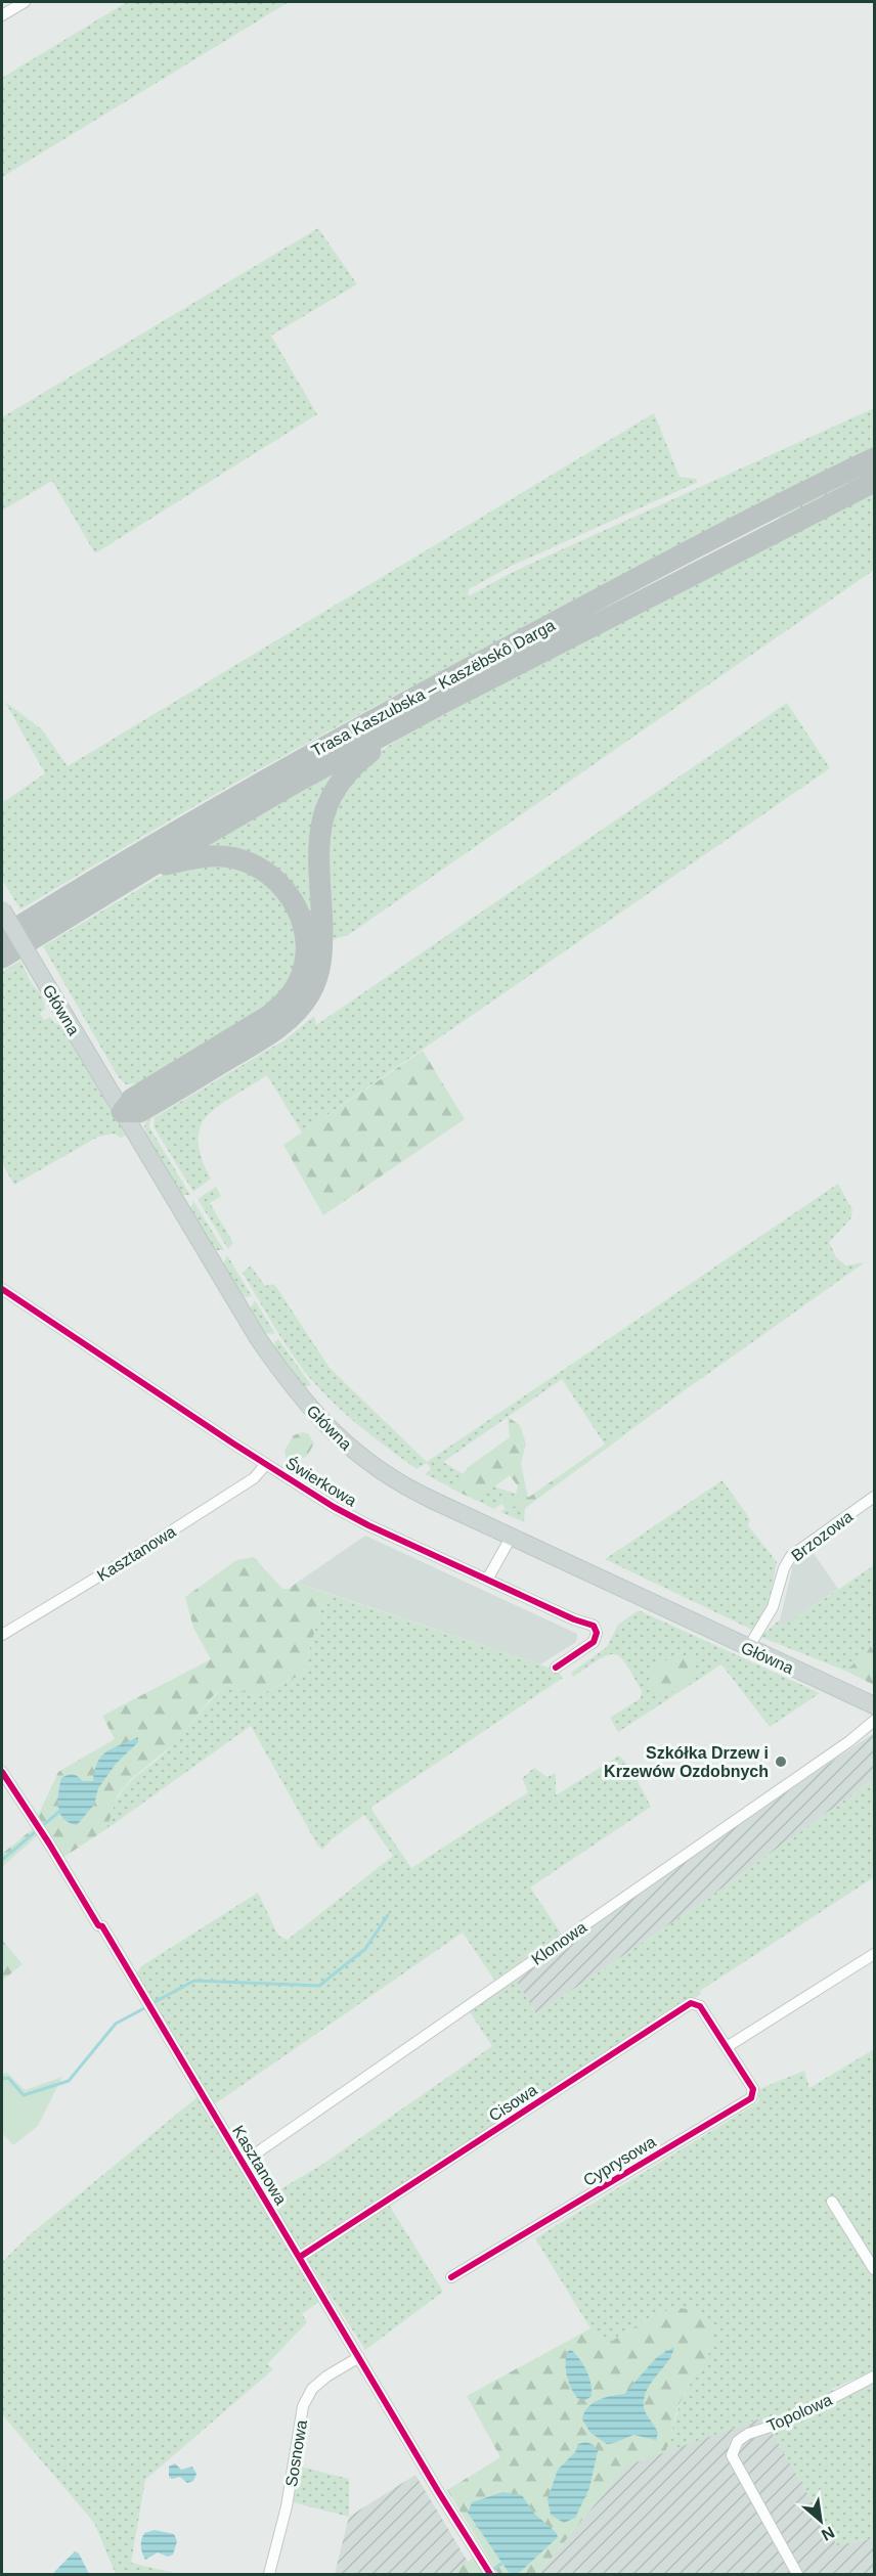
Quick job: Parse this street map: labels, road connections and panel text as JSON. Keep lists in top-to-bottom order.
{
  "streets": {
    "highway": ["Trasa Kaszubska – Kaszëbskô Darga"],
    "main road": ["Główna"],
    "street": [
      "Świerkowa",
      "Brzozowa",
      "Kasztanowa",
      "Klonowa",
      "Cisowa",
      "Cyprysowa",
      "Topolowa",
      "Sosnowa"
    ]
  },
  "crossings": [
    ["Główna", "Brzozowa"],
    ["Świerkowa", "Kasztanowa"],
    ["Kasztanowa", "Klonowa"],
    ["Kasztanowa", "Cisowa"],
    ["Kasztanowa", "Sosnowa"],
    ["Cisowa", "Cyprysowa"]
  ],
  "places": ["Szkółka Drzew i Krzewów Ozdobnych"],
  "north": "bottom right"
}
